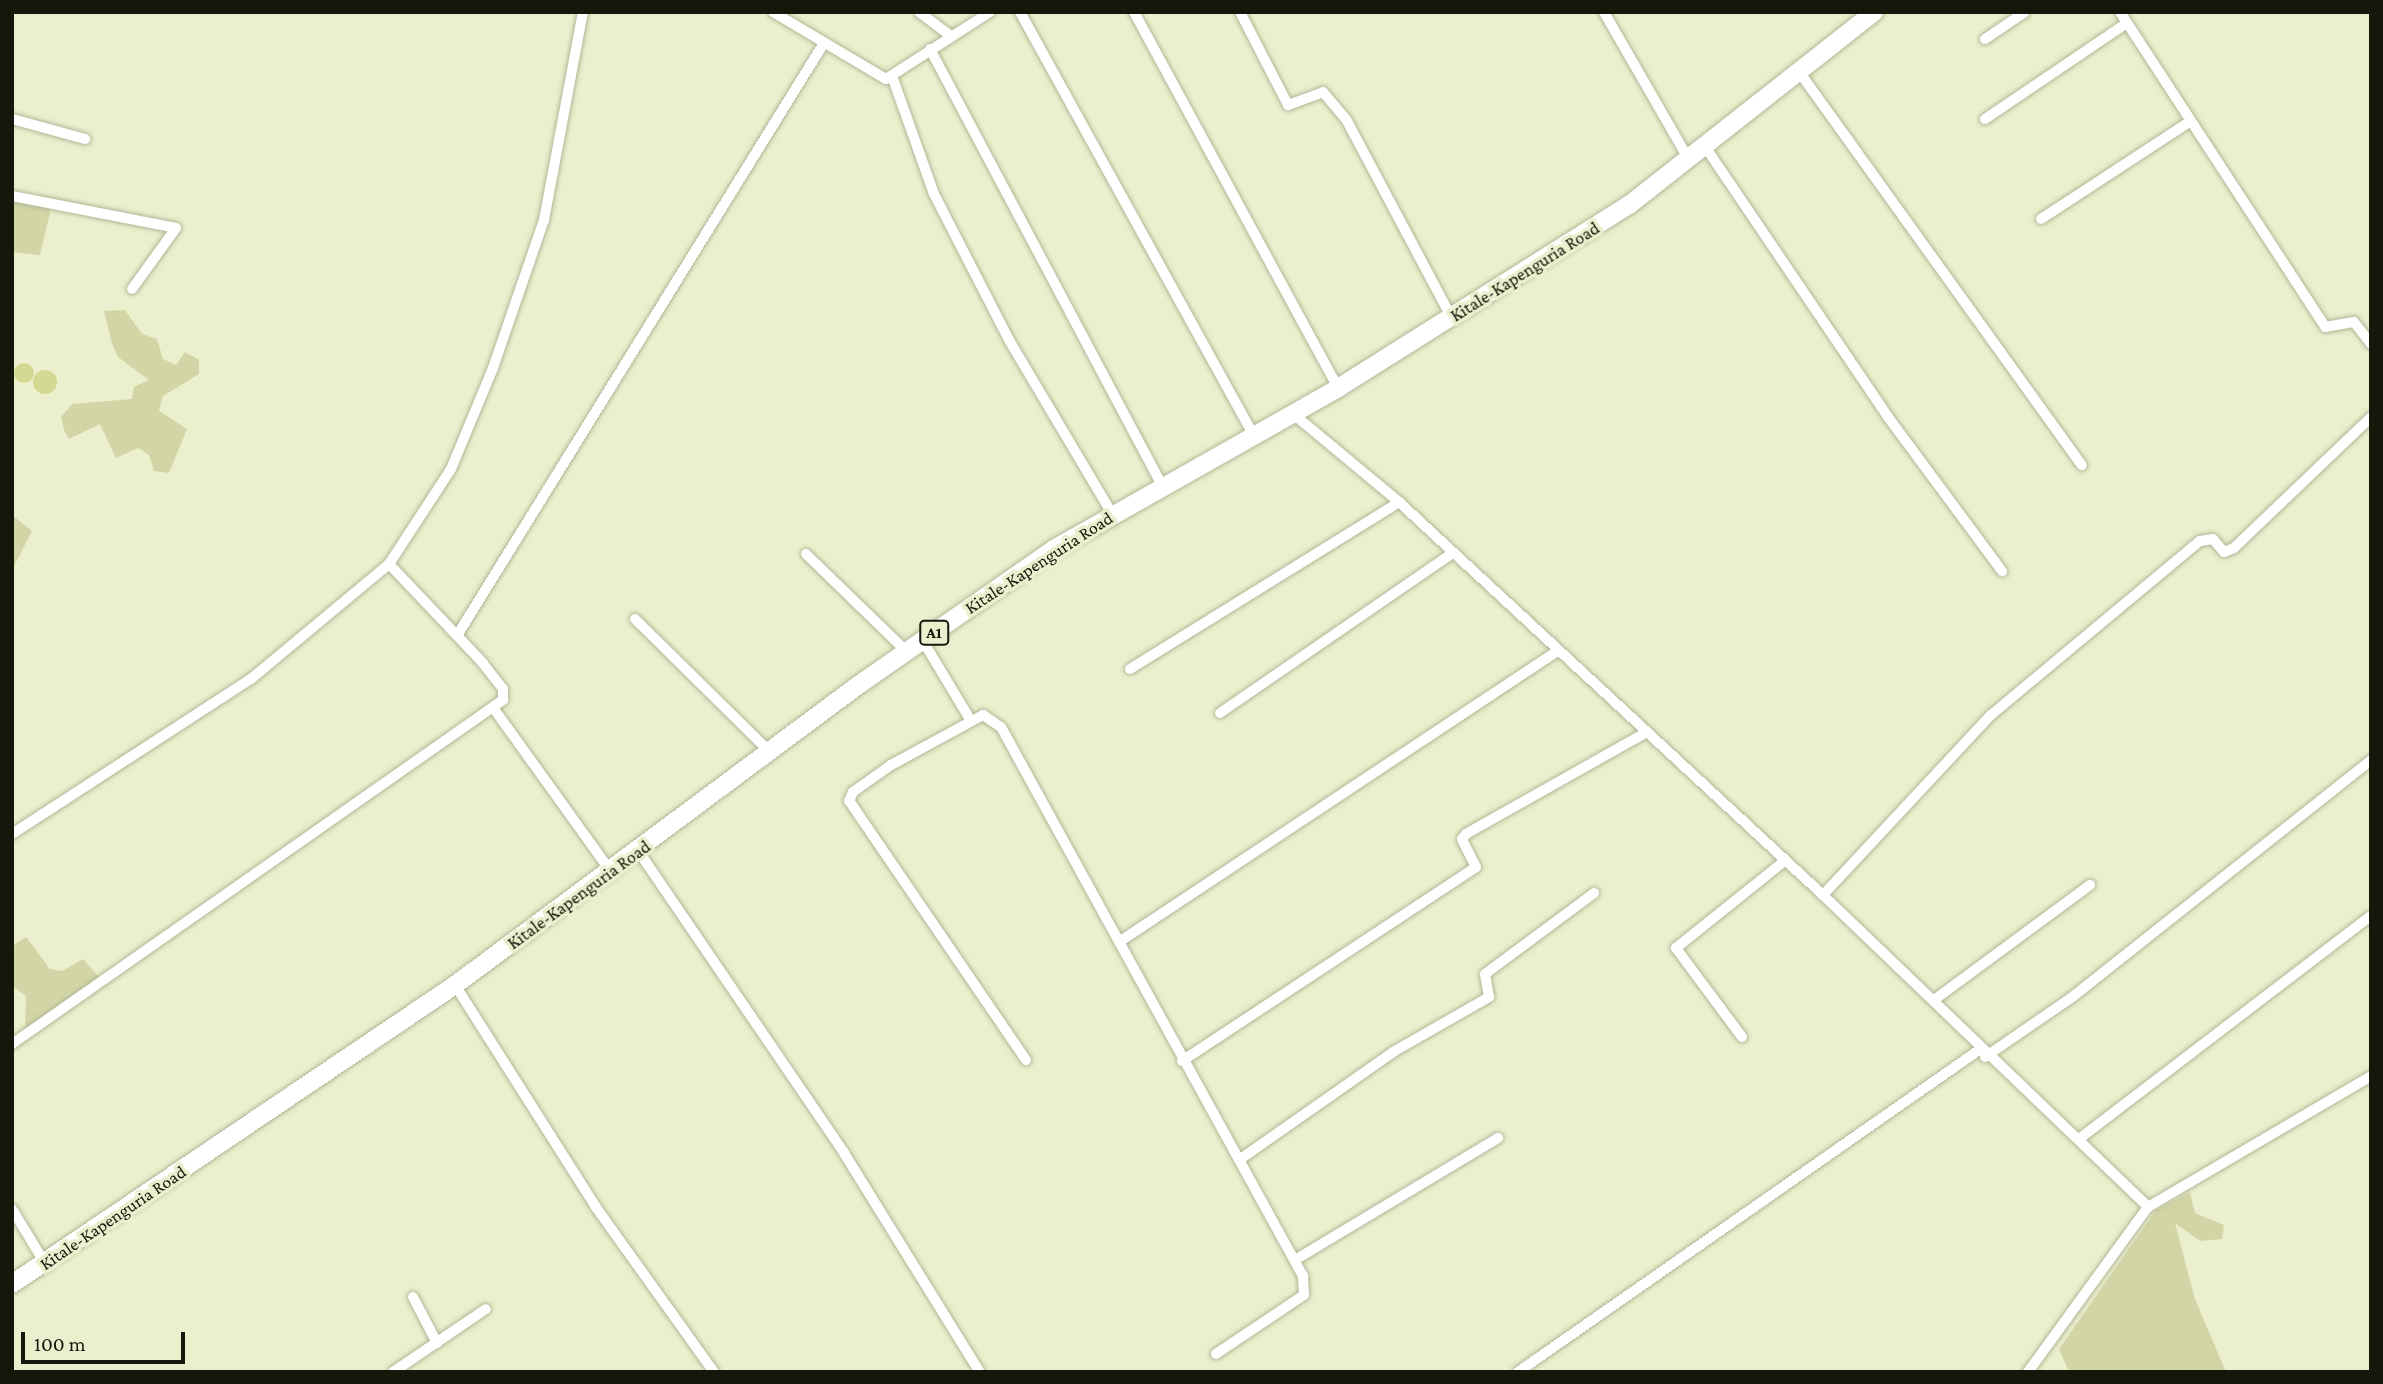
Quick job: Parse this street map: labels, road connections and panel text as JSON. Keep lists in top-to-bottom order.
{
  "streets": {
    "highway": ["Kitale-Kapenguria Road", "A1"]
  },
  "scale_bar": "100 m"
}
